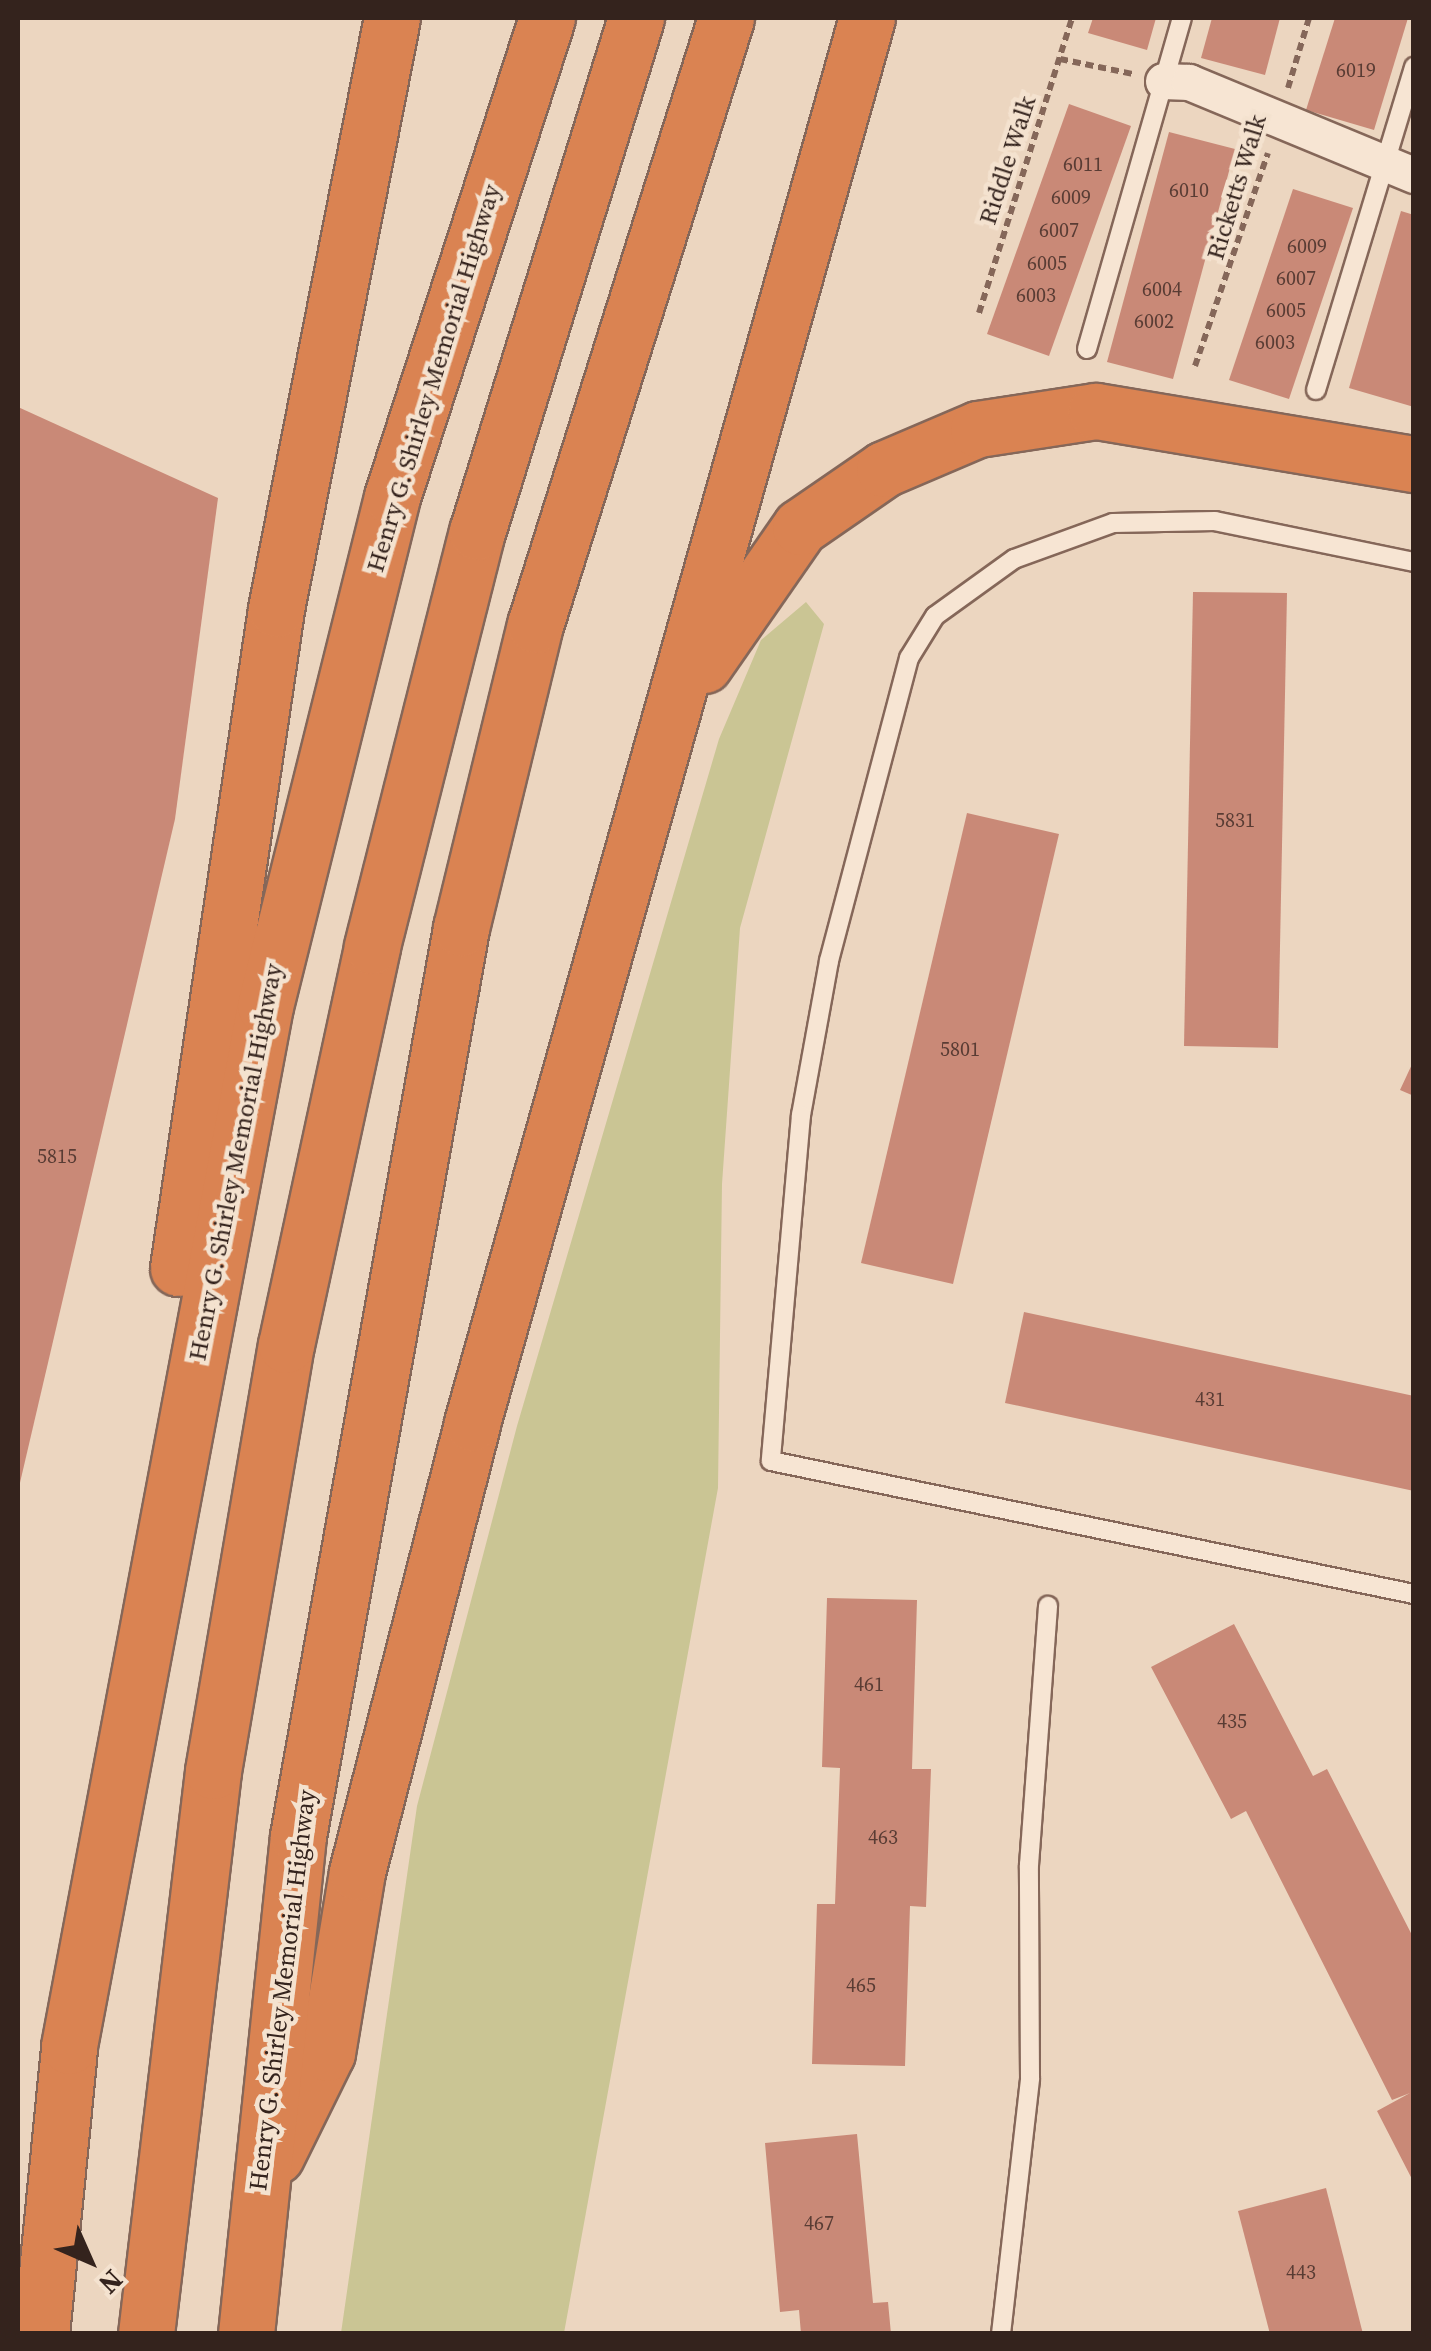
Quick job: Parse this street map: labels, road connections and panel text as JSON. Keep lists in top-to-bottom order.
{
  "streets": {
    "highway": ["Henry G. Shirley Memorial Highway"],
    "path": ["Riddle Walk", "Ricketts Walk"]
  },
  "house_numbers": [
    "6019",
    "6011",
    "6010",
    "6009",
    "6007",
    "6009",
    "6005",
    "6007",
    "6004",
    "6003",
    "6005",
    "6002",
    "6003",
    "5831",
    "5801",
    "5815",
    "431",
    "461",
    "435",
    "463",
    "465",
    "467",
    "443"
  ],
  "north": "bottom right"
}
